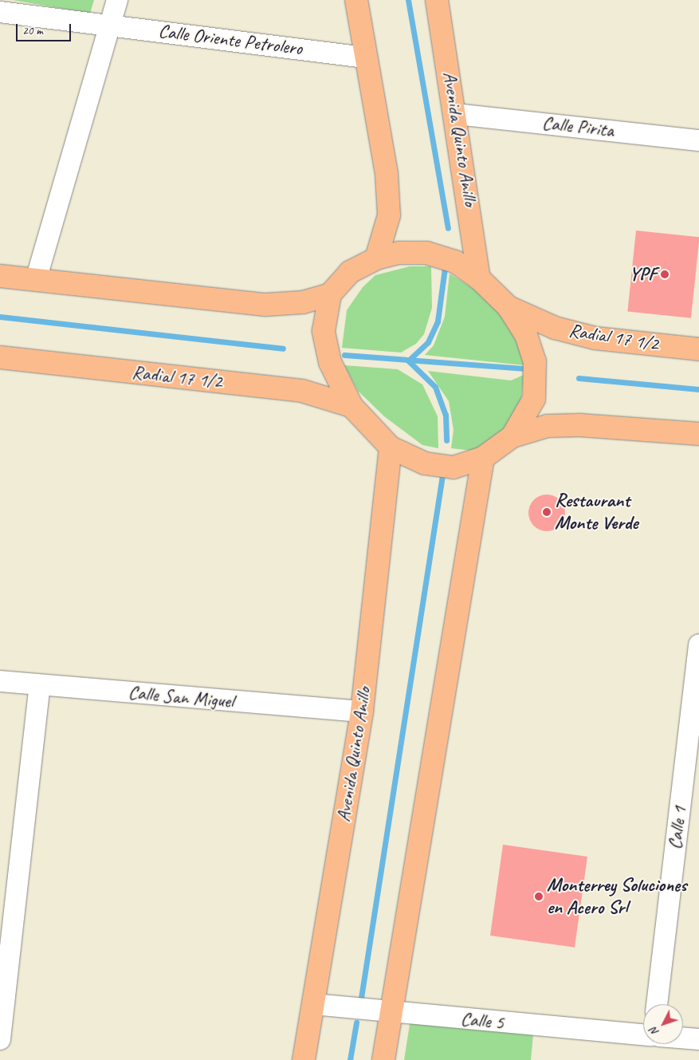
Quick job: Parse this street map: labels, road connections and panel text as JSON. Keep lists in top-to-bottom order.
{
  "streets": {
    "main road": ["Avenida Quinto Anillo", "Radial 17 1/2"],
    "street": [
      "Calle Oriente Petrolero",
      "Calle Pirita",
      "Calle San Miguel",
      "Calle 1",
      "Calle 5"
    ]
  },
  "crossings": [
    ["Calle Pirita", "Avenida Quinto Anillo"],
    ["Avenida Quinto Anillo", "Calle San Miguel"],
    ["Avenida Quinto Anillo", "Calle 5"]
  ],
  "places": ["YPF", "Restaurant Monte Verde", "Monterrey Soluciones en Acero Srl"],
  "scale_bar": "20 m",
  "north": "bottom left"
}
